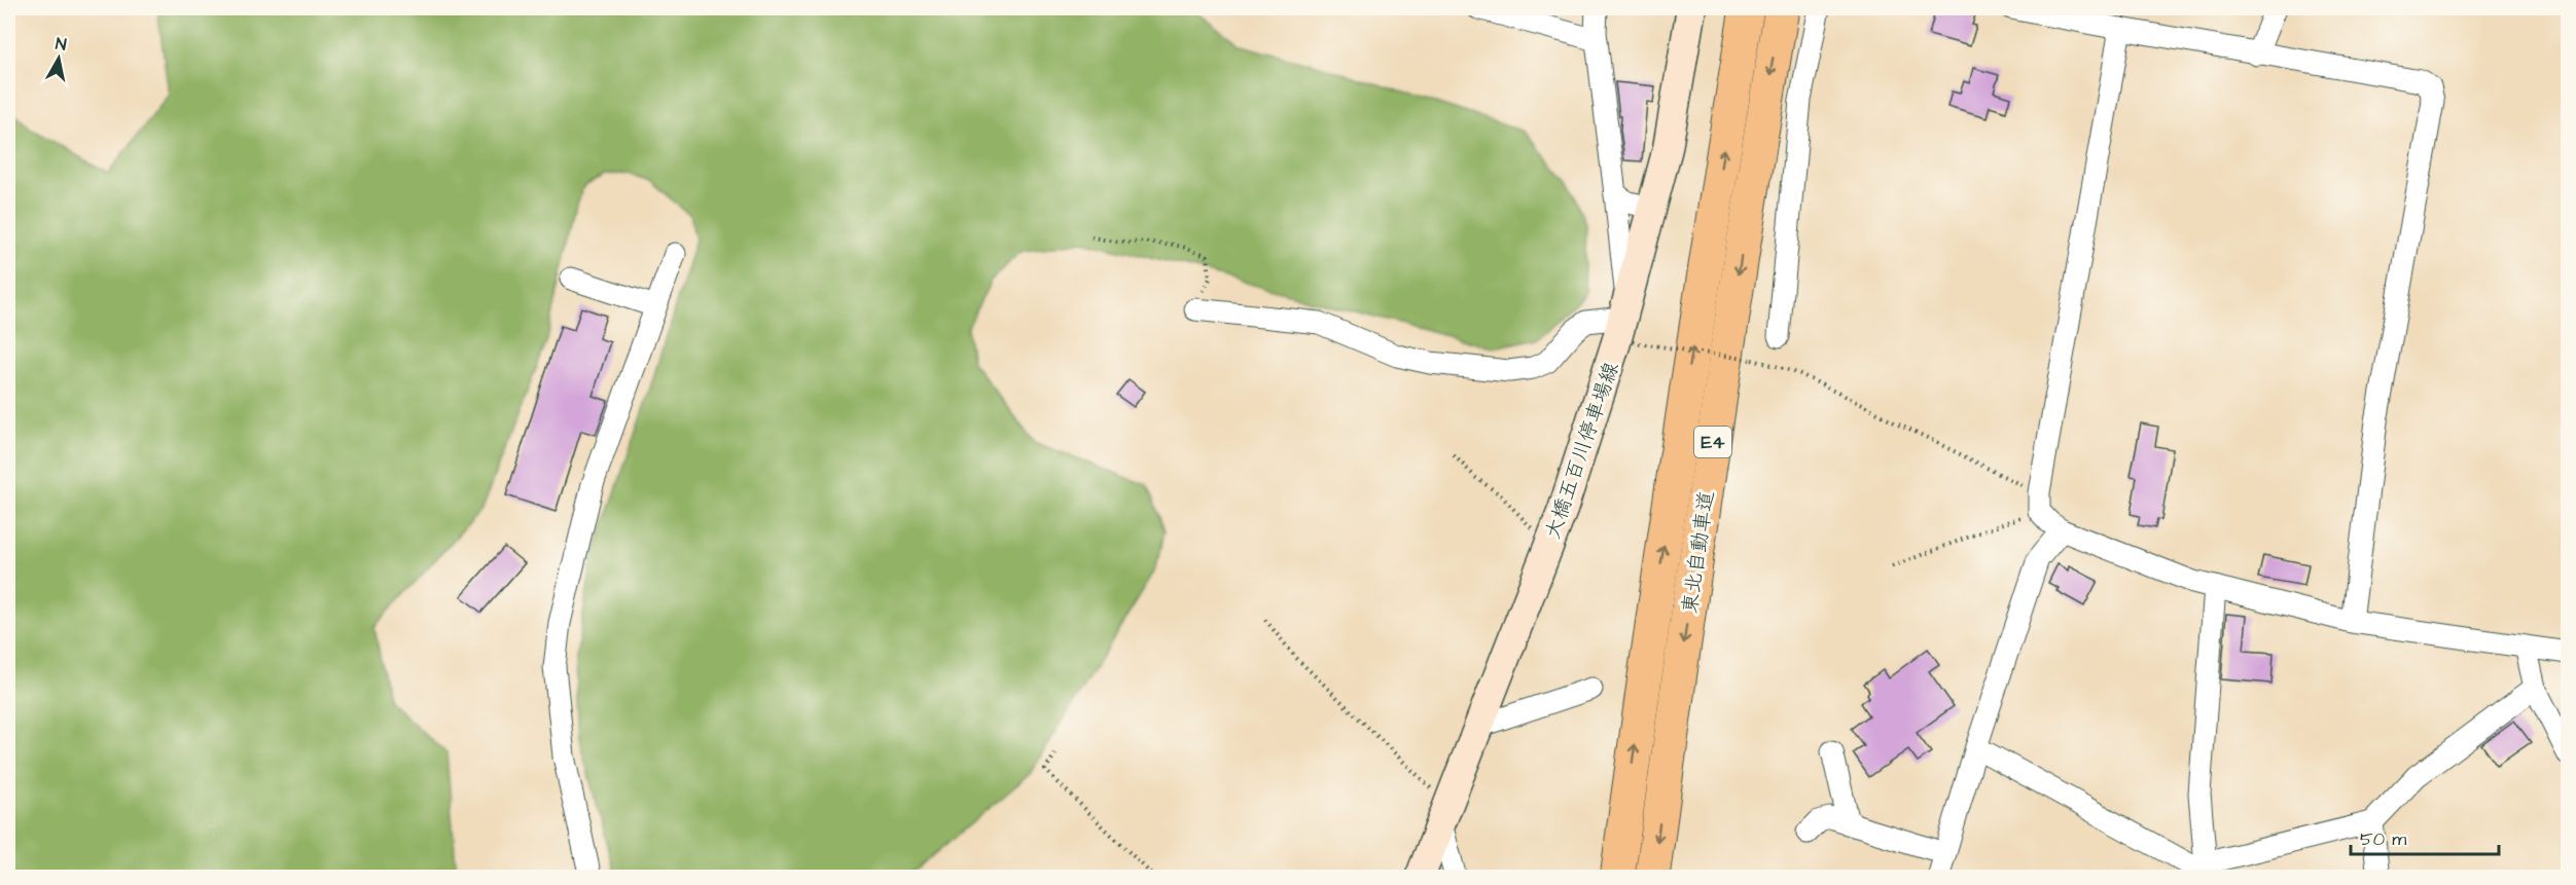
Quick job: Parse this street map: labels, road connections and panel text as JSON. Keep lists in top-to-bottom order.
{
  "streets": {
    "highway": ["E4", "東北自動車道"],
    "main road": ["大橋五百川停車場線"]
  },
  "scale_bar": "50 m",
  "north": "top"
}
